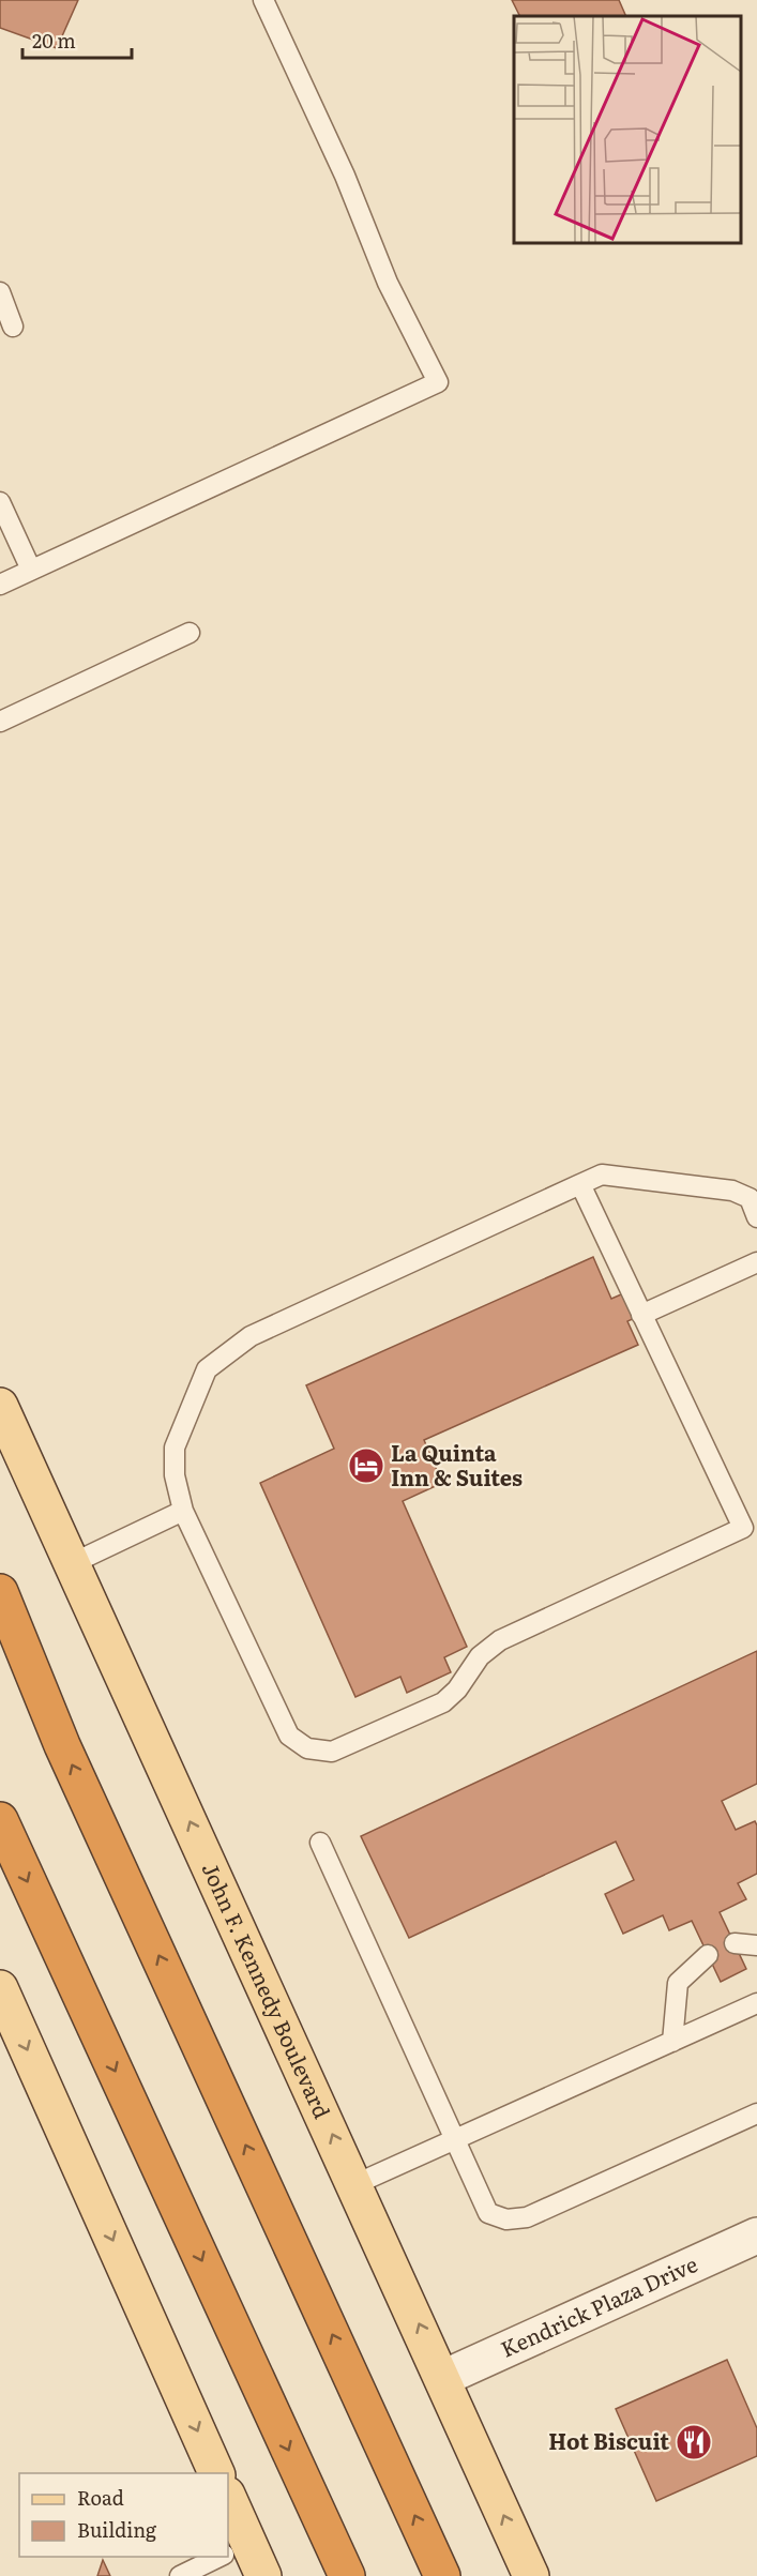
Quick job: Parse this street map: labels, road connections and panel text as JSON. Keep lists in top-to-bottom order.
{
  "streets": {
    "main road": ["John F. Kennedy Boulevard"],
    "street": ["Kendrick Plaza Drive"]
  },
  "crossings": [
    ["John F. Kennedy Boulevard", "Kendrick Plaza Drive"]
  ],
  "places": {
    "hotel": ["La Quinta Inn & Suites"],
    "restaurant": ["Hot Biscuit"]
  },
  "legend": ["Road", "Building"],
  "scale_bar": "20 m"
}
